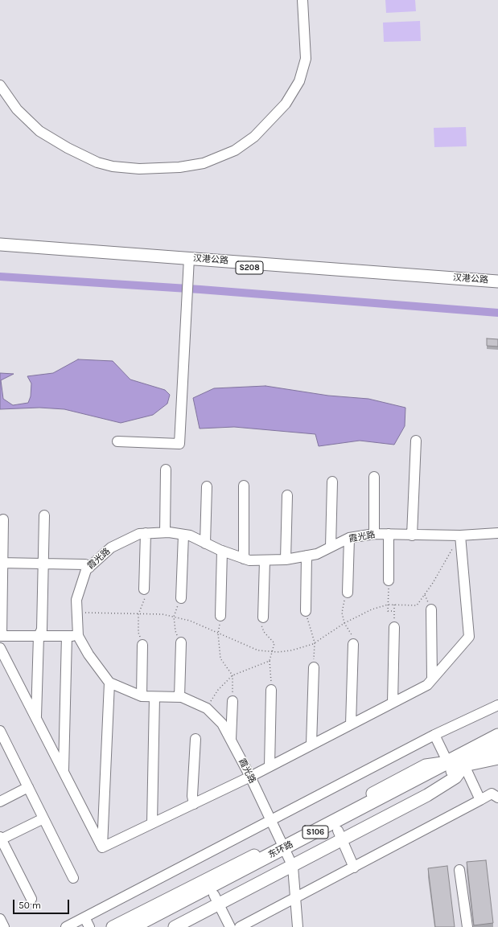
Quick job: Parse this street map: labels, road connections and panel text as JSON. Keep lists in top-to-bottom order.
{
  "streets": {
    "highway": ["S106", "东环路"],
    "main road": ["汉港公路", "S208"],
    "street": ["霞光路"]
  },
  "crossings": [
    ["霞光路", "东环路"]
  ],
  "scale_bar": "50 m"
}
